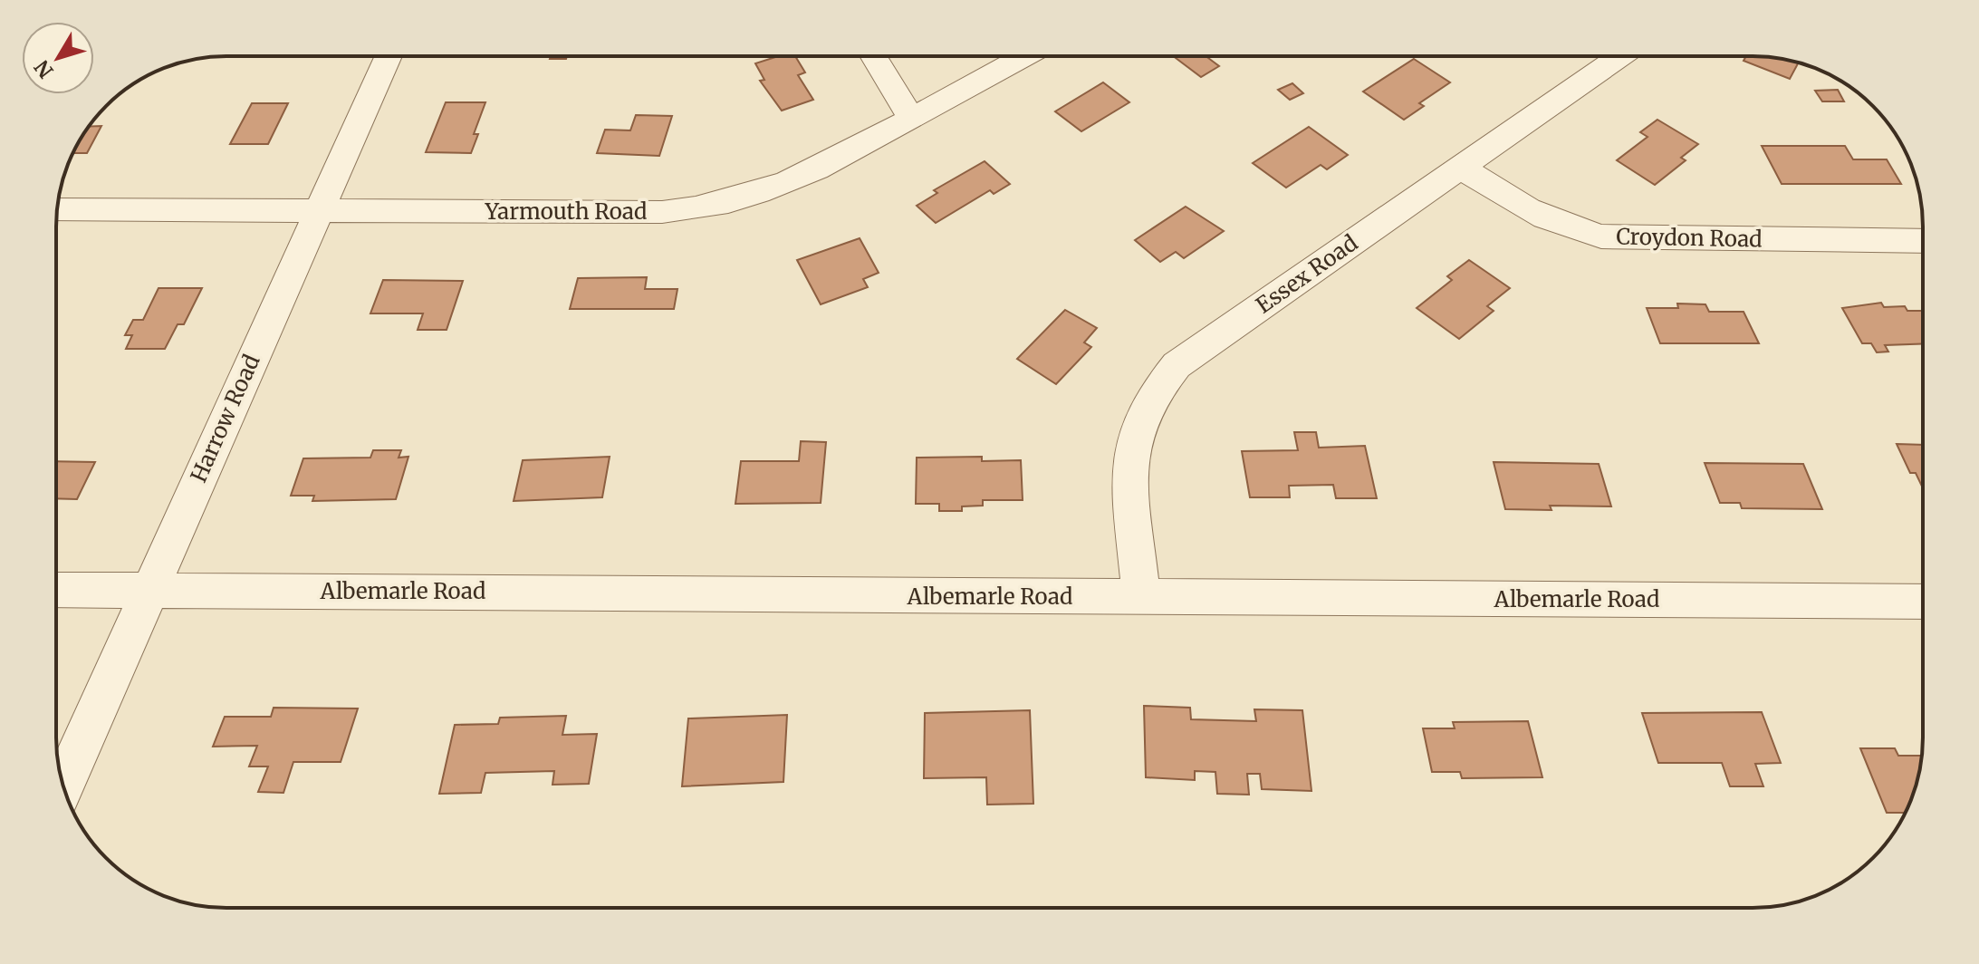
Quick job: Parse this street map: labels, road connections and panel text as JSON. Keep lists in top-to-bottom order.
{
  "streets": {
    "street": [
      "Yarmouth Road",
      "Croydon Road",
      "Essex Road",
      "Harrow Road",
      "Albemarle Road"
    ]
  },
  "crossings": [
    ["Yarmouth Road", "Harrow Road"],
    ["Croydon Road", "Essex Road"],
    ["Essex Road", "Albemarle Road"],
    ["Harrow Road", "Albemarle Road"]
  ],
  "north": "bottom left"
}
